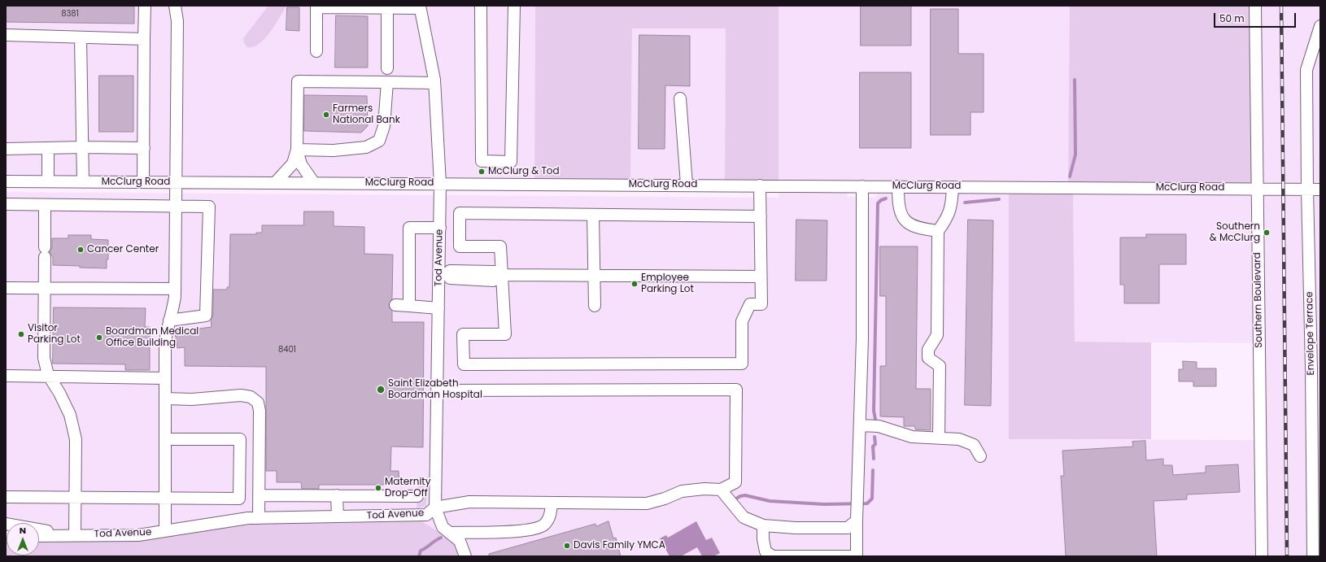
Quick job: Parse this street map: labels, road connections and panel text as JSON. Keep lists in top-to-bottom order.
{
  "streets": {
    "street": [
      "McClurg Road",
      "Tod Avenue",
      "Southern Boulevard",
      "Envelope Terrace"
    ]
  },
  "crossings": [
    ["McClurg Road", "Tod Avenue"],
    ["McClurg Road", "Southern Boulevard"],
    ["McClurg Road", "Envelope Terrace"]
  ],
  "places": [
    "Farmers National Bank",
    "McClurg & Tod",
    "Southern & McClurg",
    "Cancer Center",
    "Employee Parking Lot",
    "Visitor Parking Lot",
    "Boardman Medical Office Building",
    "Saint Elizabeth Boardman Hospital",
    "Maternity Drop-Off",
    "Davis Family YMCA"
  ],
  "house_numbers": ["8381", "8401"],
  "scale_bar": "50 m",
  "north": "top"
}
